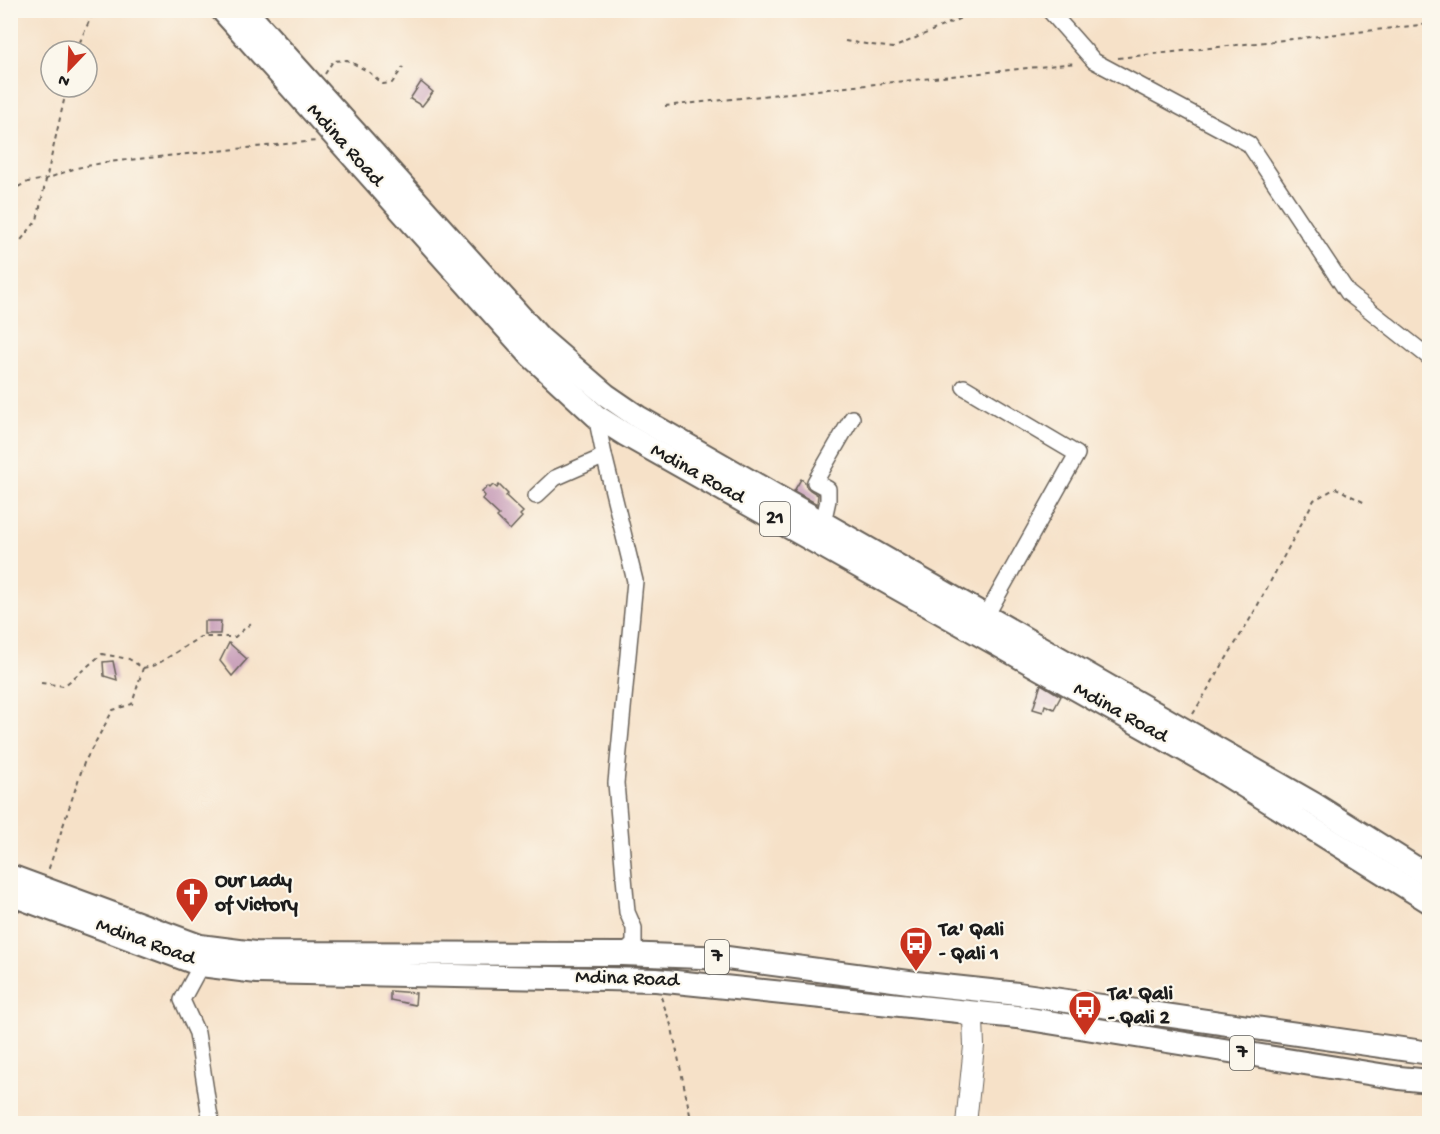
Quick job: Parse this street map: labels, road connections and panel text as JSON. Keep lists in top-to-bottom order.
{
  "streets": {
    "highway": ["Mdina Road", "21", "7"]
  },
  "places": {
    "church": ["Our Lady of Victory"],
    "bus stop": ["Ta' Qali - Qali 1", "Ta' Qali - Qali 2"]
  },
  "north": "bottom left"
}
